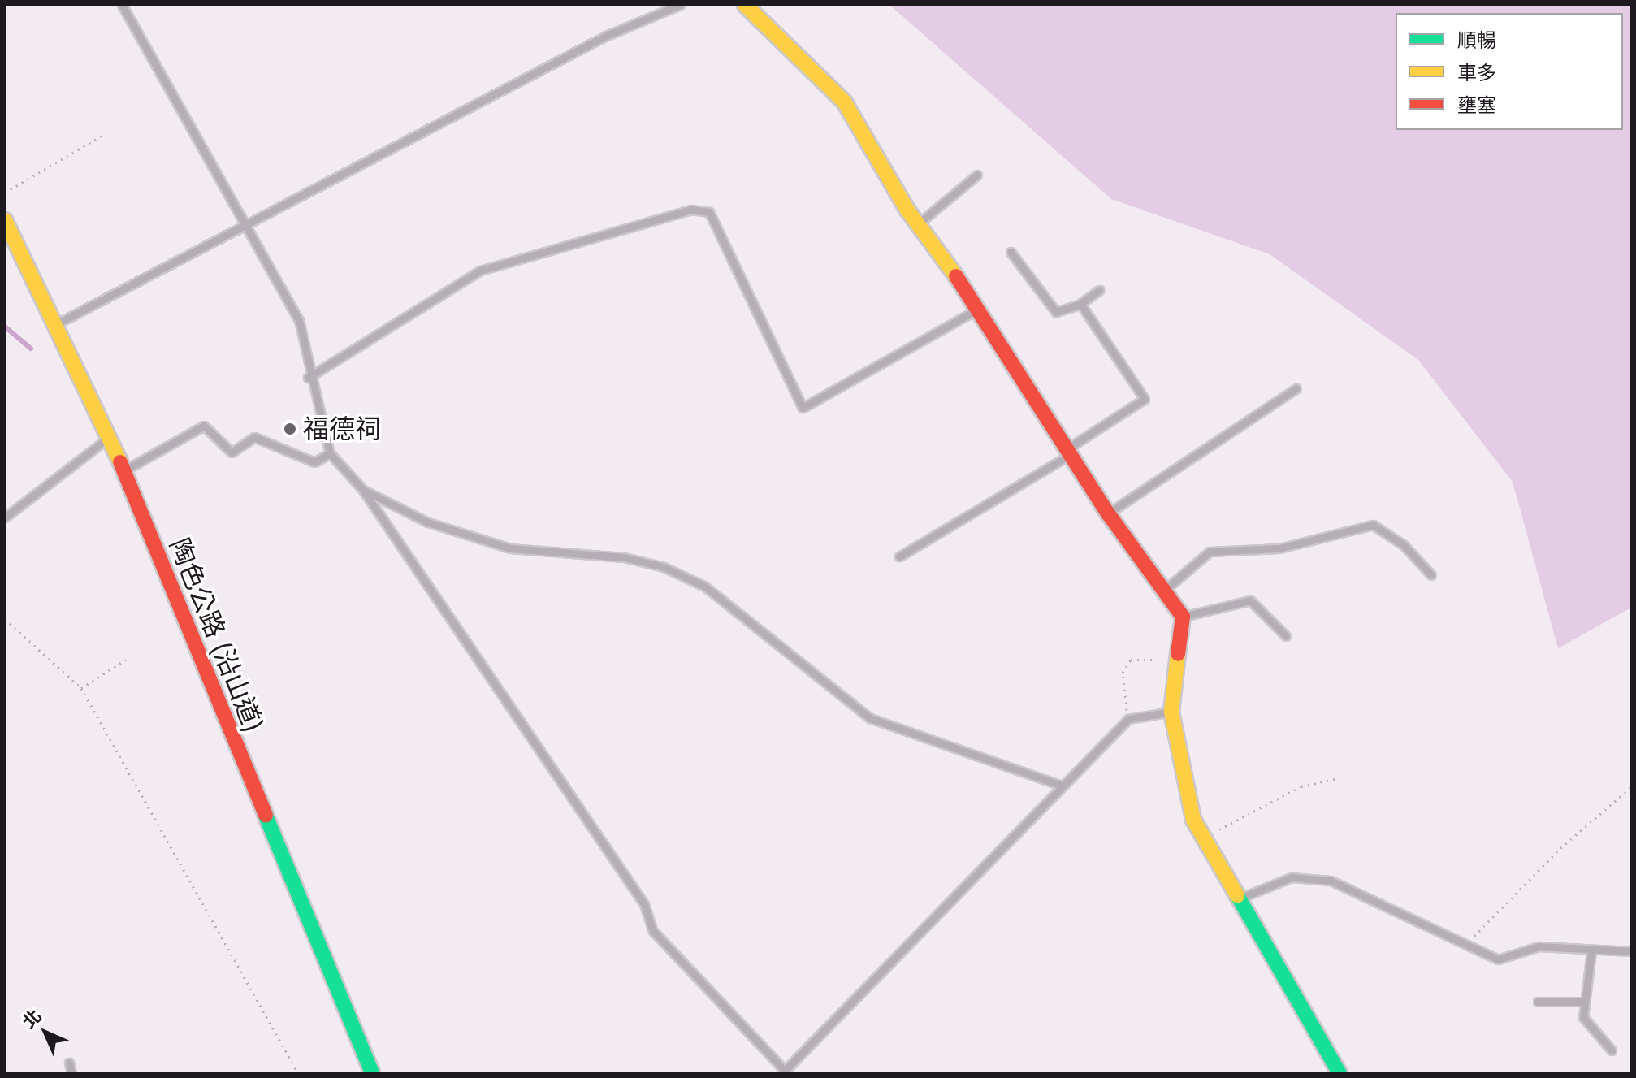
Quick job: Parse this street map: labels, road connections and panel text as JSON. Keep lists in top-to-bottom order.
{
  "streets": {
    "street": ["陶色公路 (沿山道)"]
  },
  "places": ["福德祠"],
  "legend": ["順暢", "車多", "壅塞"],
  "north": "top left"
}
